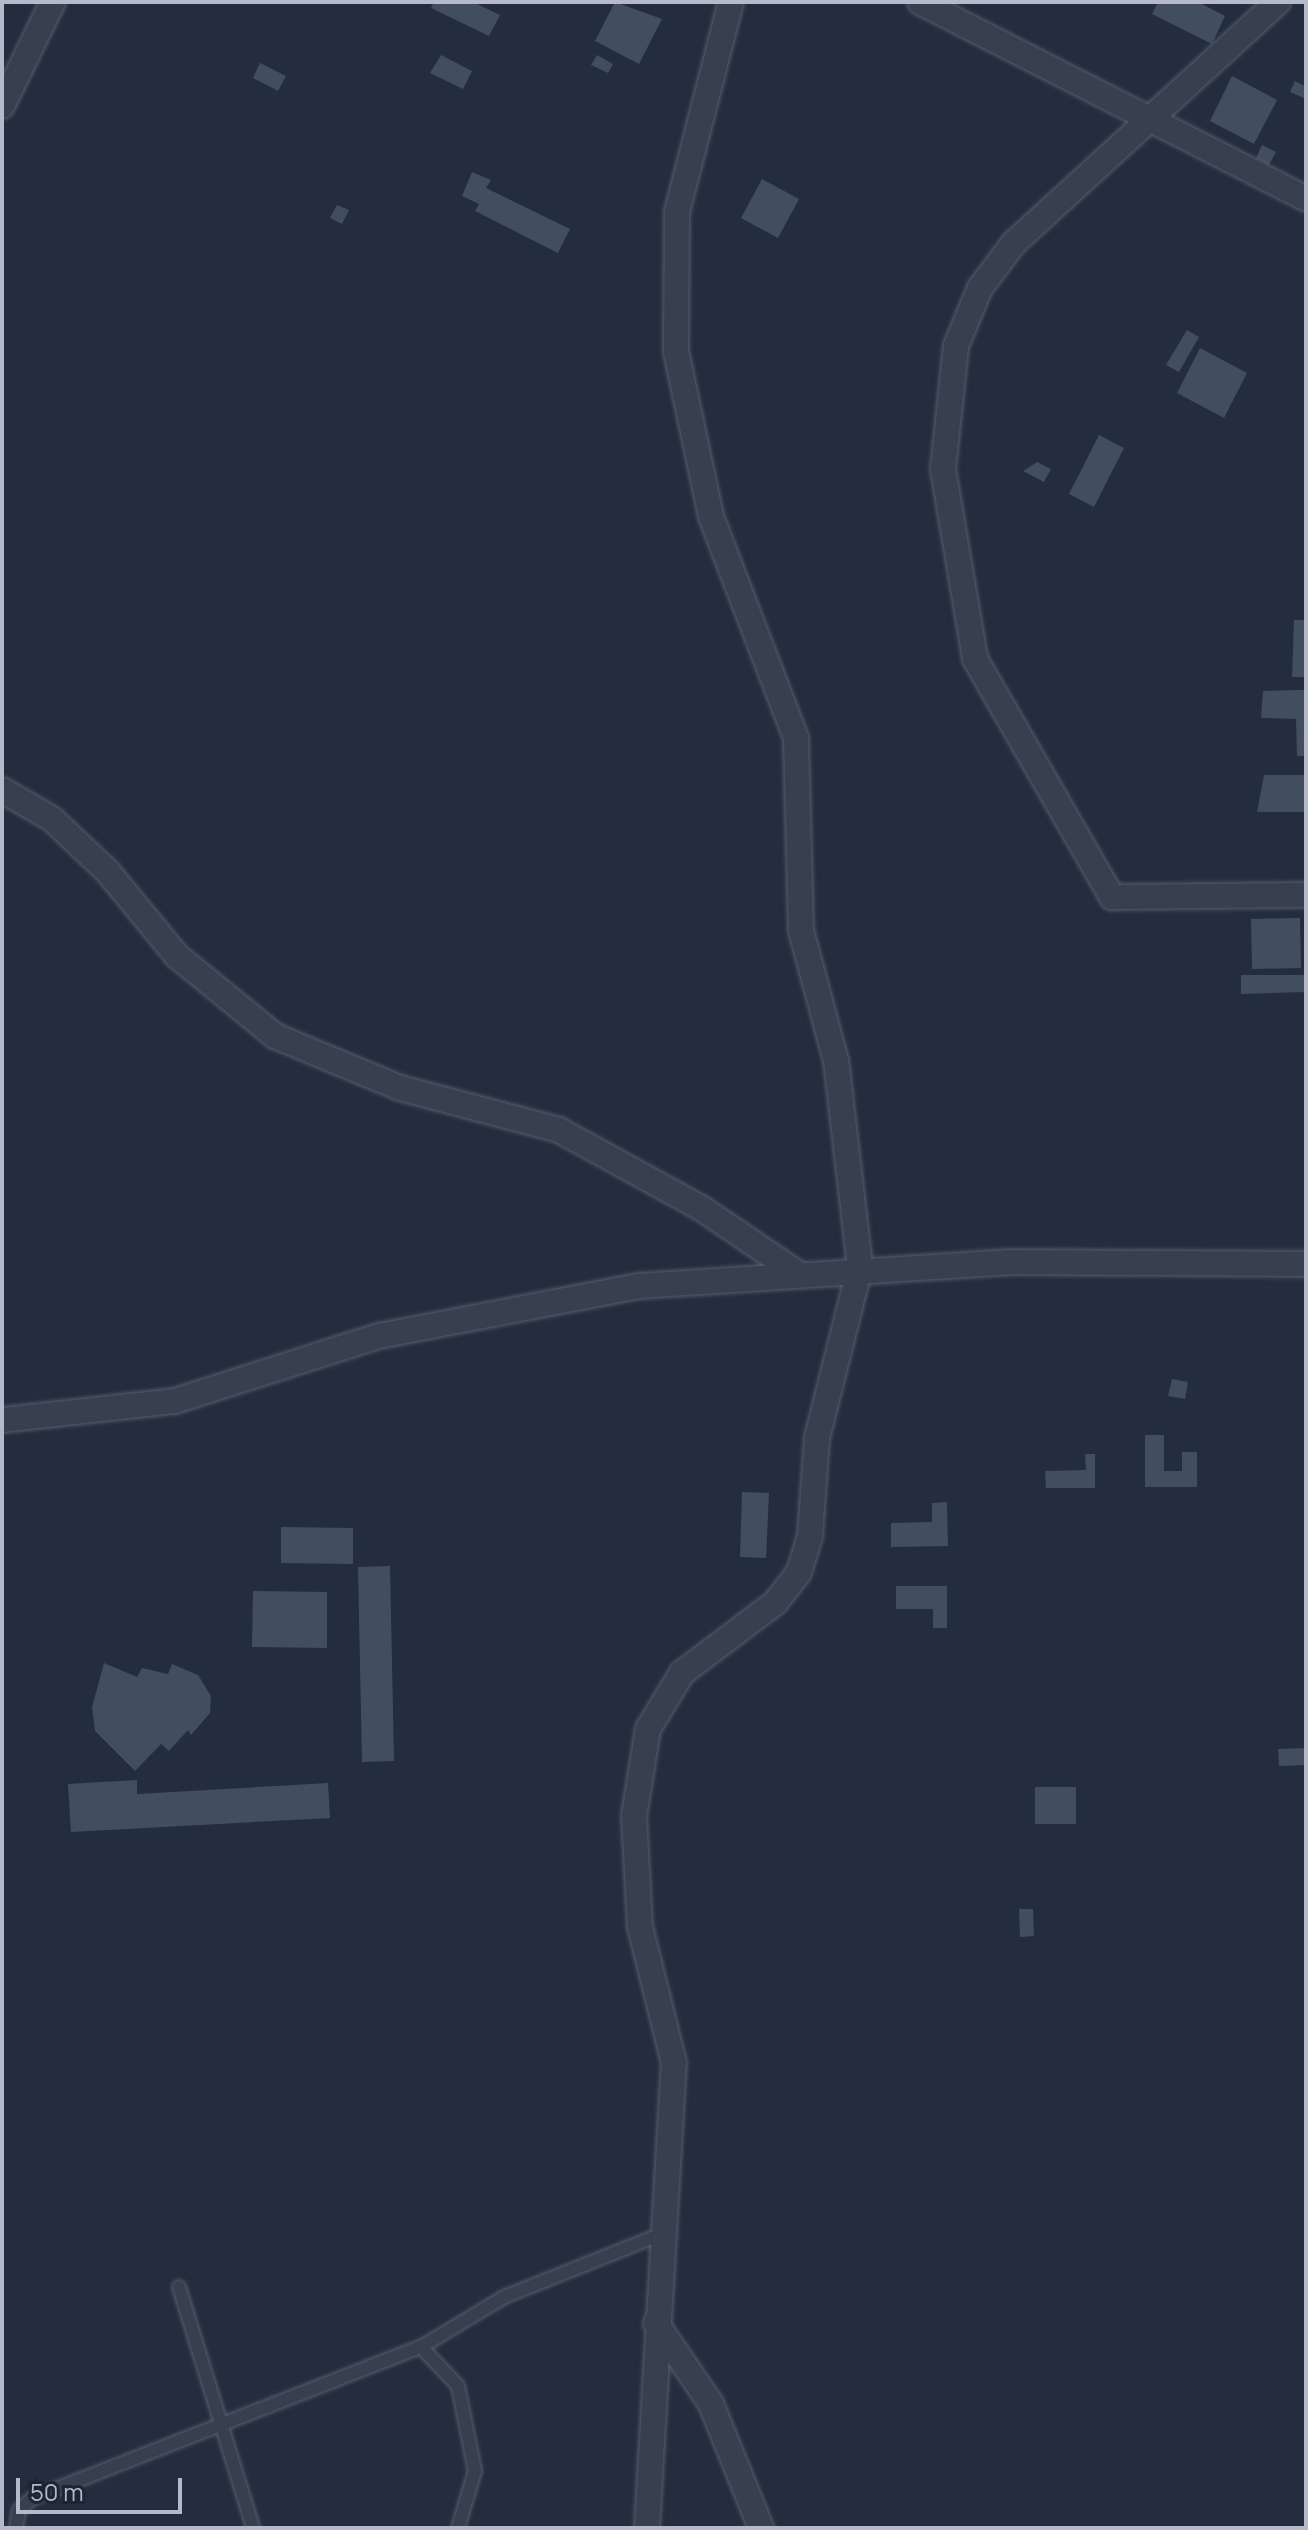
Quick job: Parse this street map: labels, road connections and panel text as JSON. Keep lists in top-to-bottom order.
{
  "scale_bar": "50 m"
}
